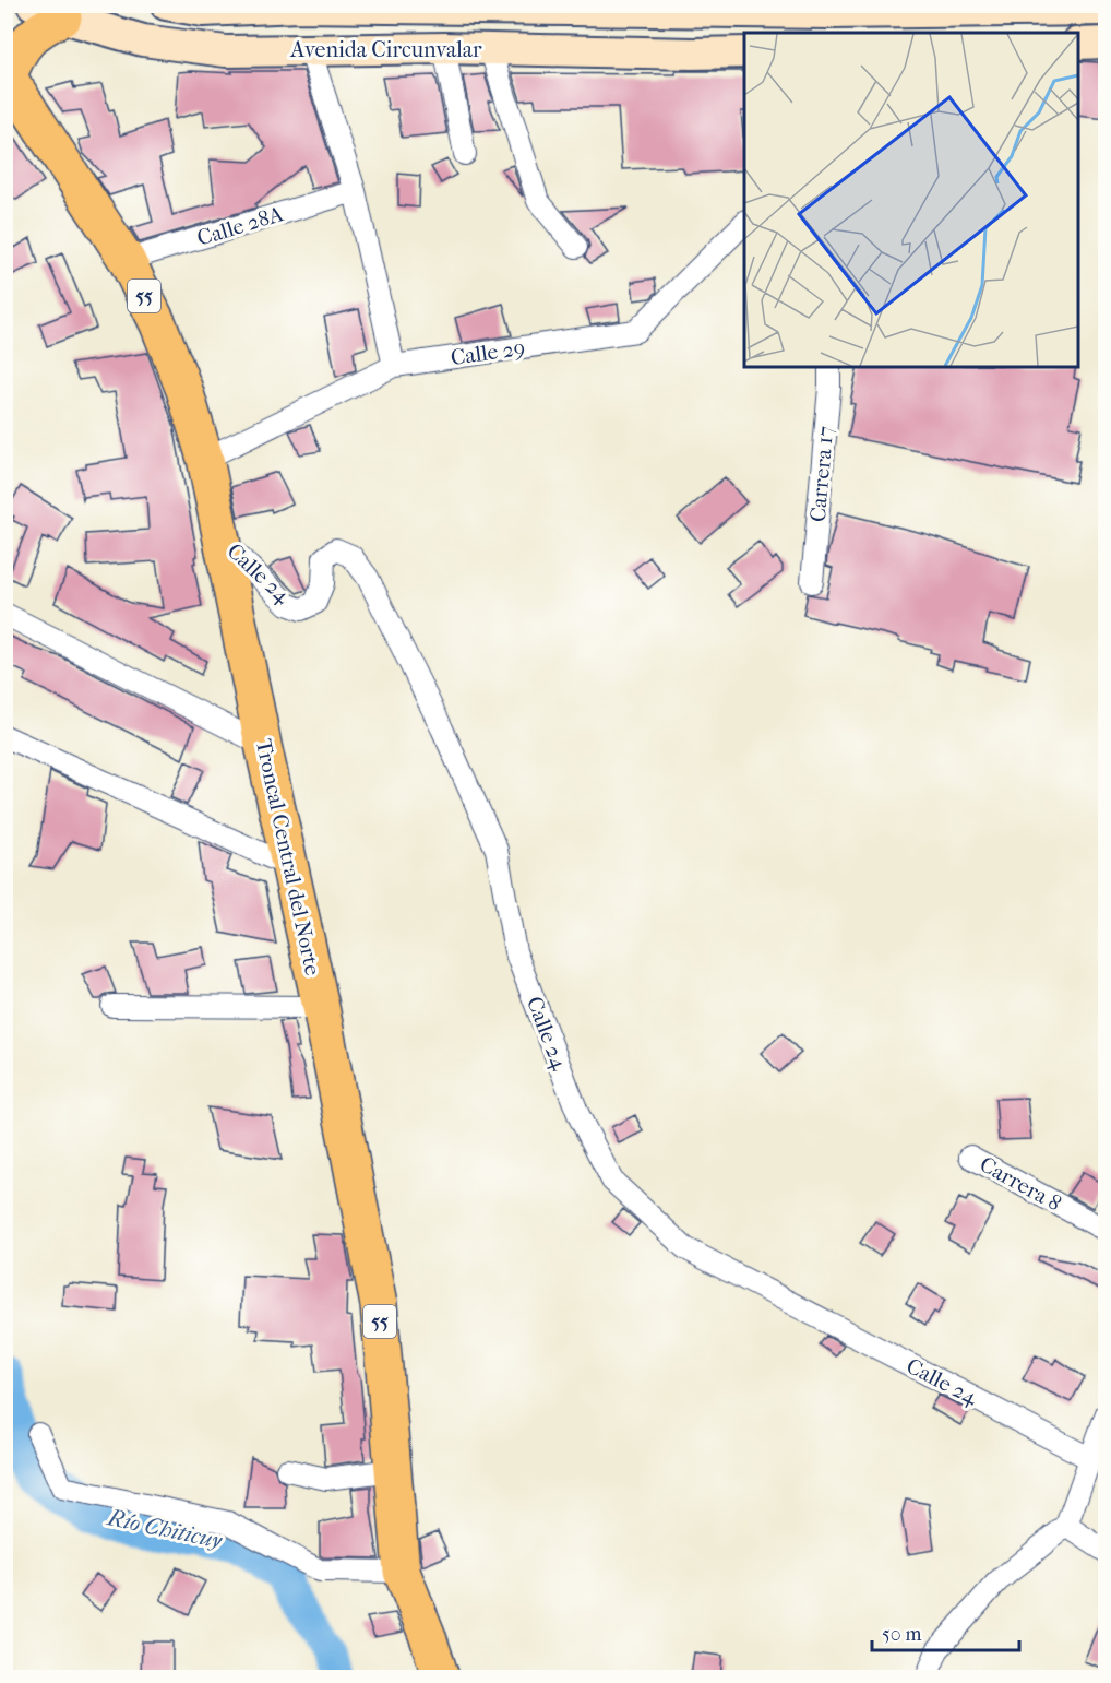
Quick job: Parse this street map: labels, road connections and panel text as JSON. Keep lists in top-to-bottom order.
{
  "streets": {
    "highway": ["55", "Troncal Central del Norte"],
    "main road": ["Avenida Circunvalar"],
    "street": [
      "Calle 28A",
      "Calle 29",
      "Carrera 17",
      "Calle 24",
      "Carrera 8"
    ]
  },
  "crossings": [
    ["Calle 28A", "Troncal Central del Norte"],
    ["Calle 29", "Troncal Central del Norte"],
    ["Calle 24", "Troncal Central del Norte"]
  ],
  "water": ["Río Chiticuy"],
  "scale_bar": "50 m"
}
